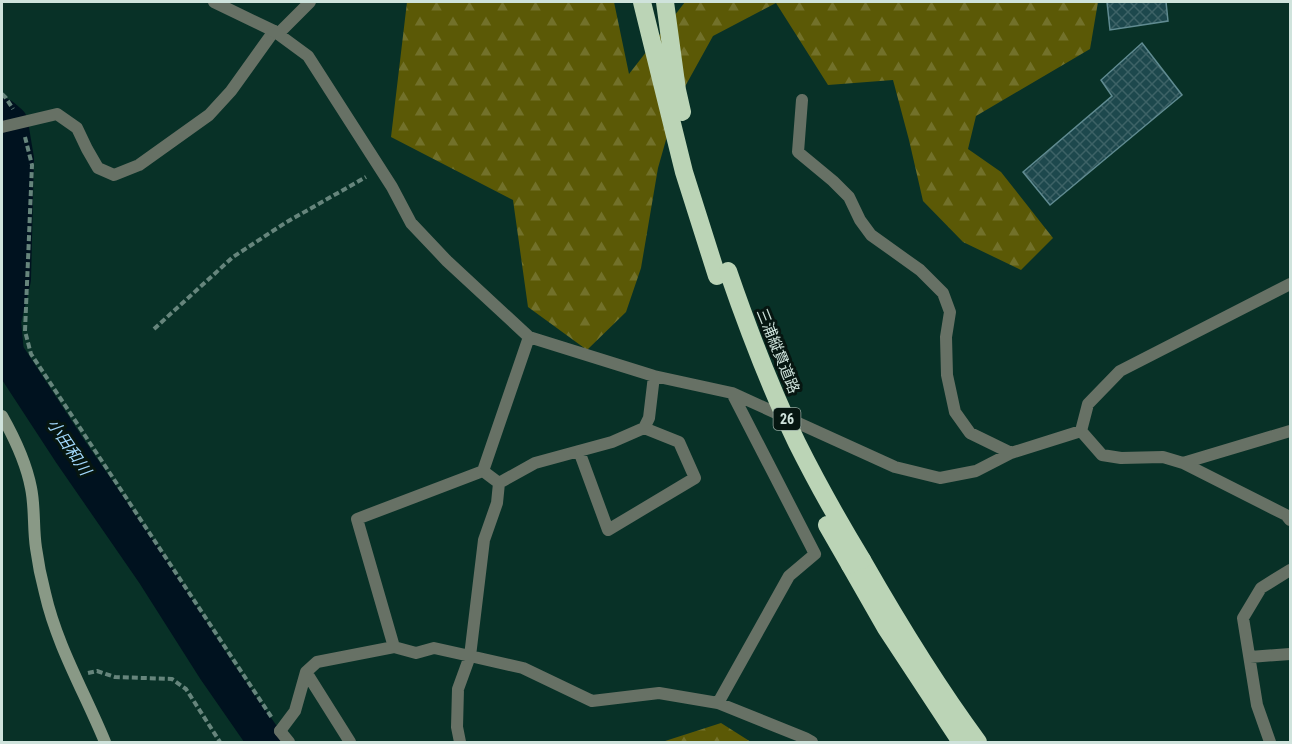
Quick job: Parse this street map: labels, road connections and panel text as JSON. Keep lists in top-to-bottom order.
{
  "streets": {
    "highway": ["三浦縦貫道路", "26"]
  },
  "water": ["小田和川"]
}
